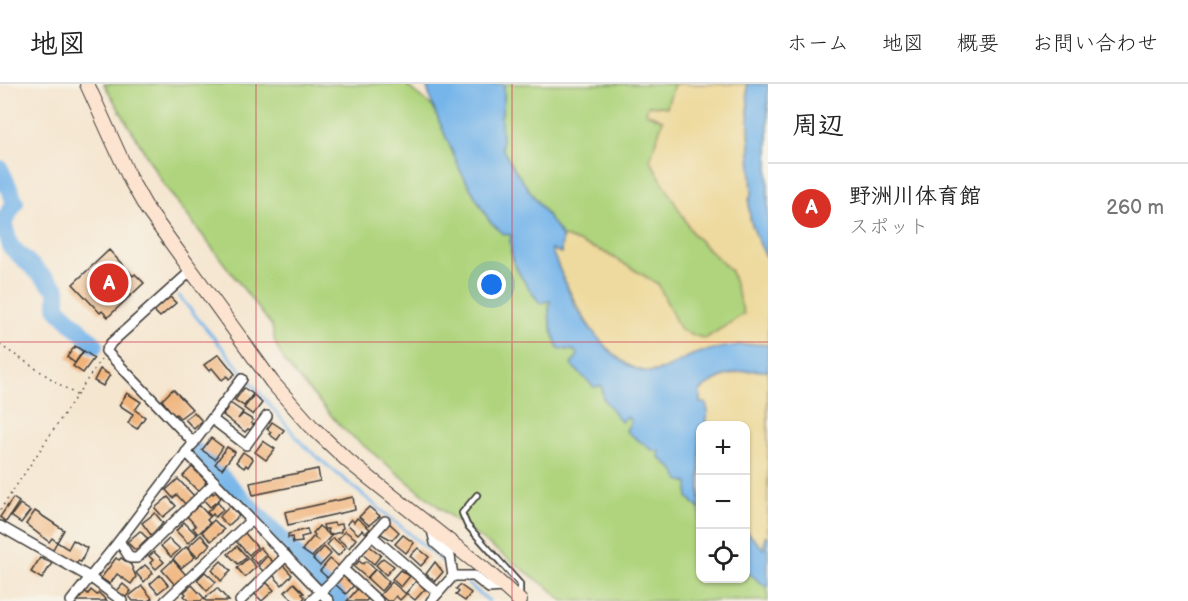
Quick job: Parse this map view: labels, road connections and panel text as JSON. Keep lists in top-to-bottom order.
{
  "page": {
    "header": "地図",
    "nav": [
      "ホーム",
      "地図",
      "概要",
      "お問い合わせ"
    ],
    "heading": "周辺",
    "list": [
      {
        "mark": "A",
        "name": "野洲川体育館",
        "note": "スポット",
        "value": "260 m"
      }
    ],
    "pins": "A",
    "map_buttons": ["+", "−"]
  }
}
